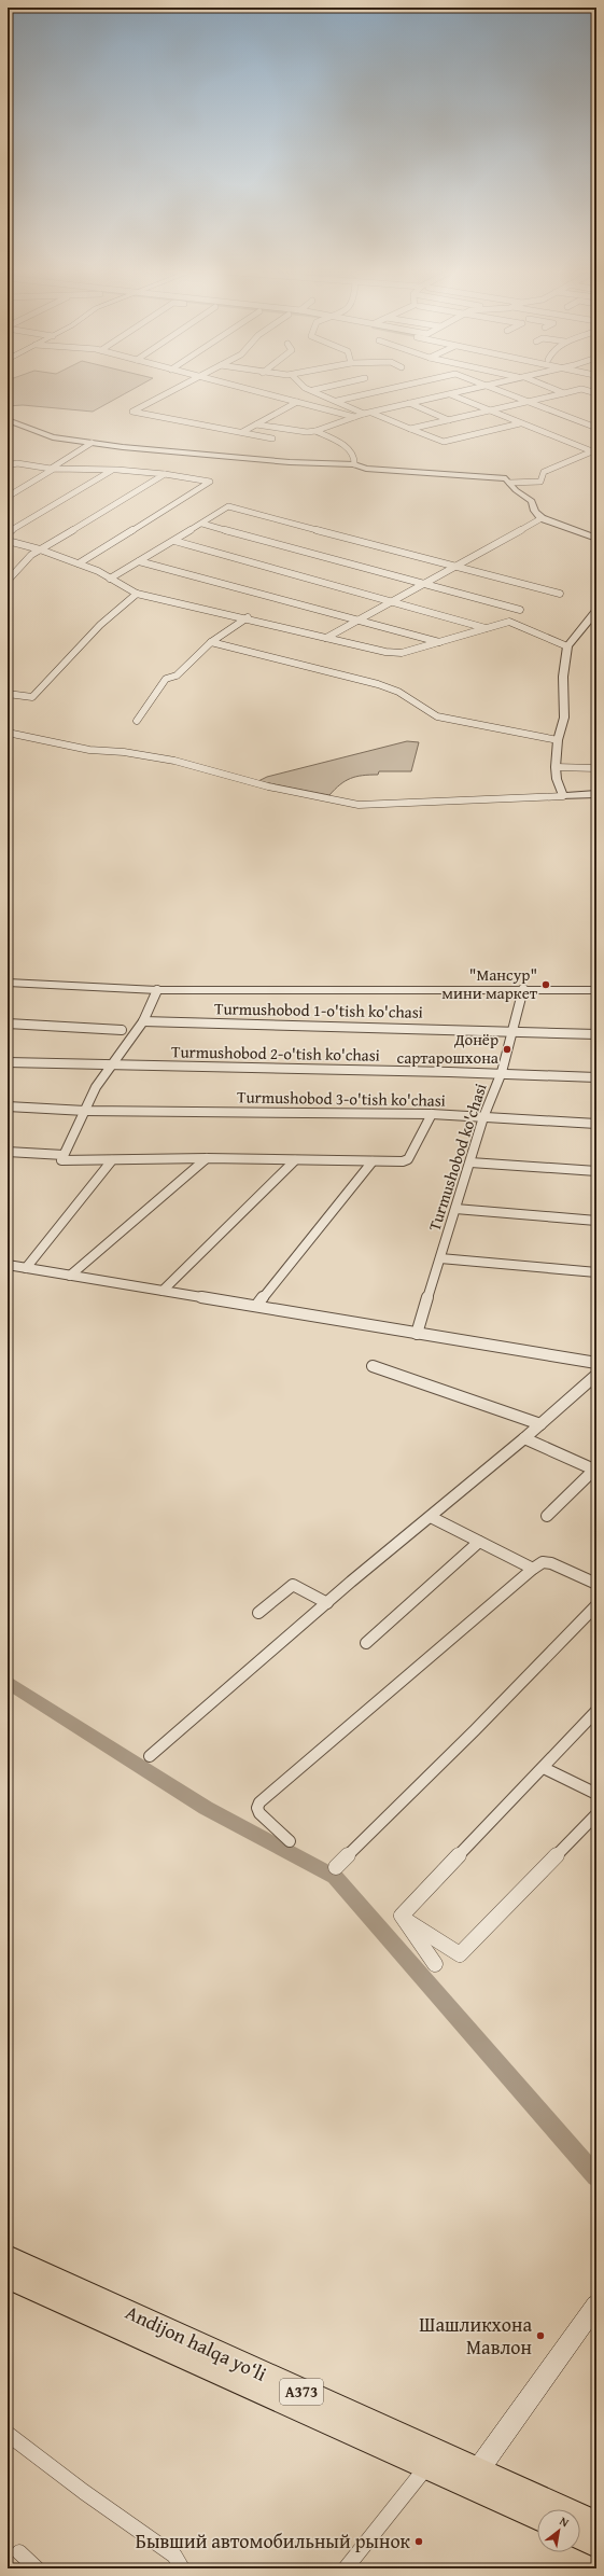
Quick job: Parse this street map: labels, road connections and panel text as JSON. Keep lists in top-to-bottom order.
{
  "streets": {
    "highway": ["Andijon halqa yo‘li", "A373"],
    "street": [
      "Turmushobod 1-o'tish ko'chasi",
      "Turmushobod 2-o'tish ko'chasi",
      "Turmushobod 3-o'tish ko'chasi",
      "Turmushobod ko'chasi"
    ]
  },
  "crossings": [
    ["Turmushobod 1-o'tish ko'chasi", "Turmushobod ko'chasi"],
    ["Turmushobod 2-o'tish ko'chasi", "Turmushobod ko'chasi"],
    ["Turmushobod 3-o'tish ko'chasi", "Turmushobod ko'chasi"]
  ],
  "places": [
    "\"Мансур\" мини маркет",
    "Донёр сартарошхона",
    "Шашликхона Мавлон",
    "Бывший автомобильный рынок"
  ],
  "north": "top right"
}
